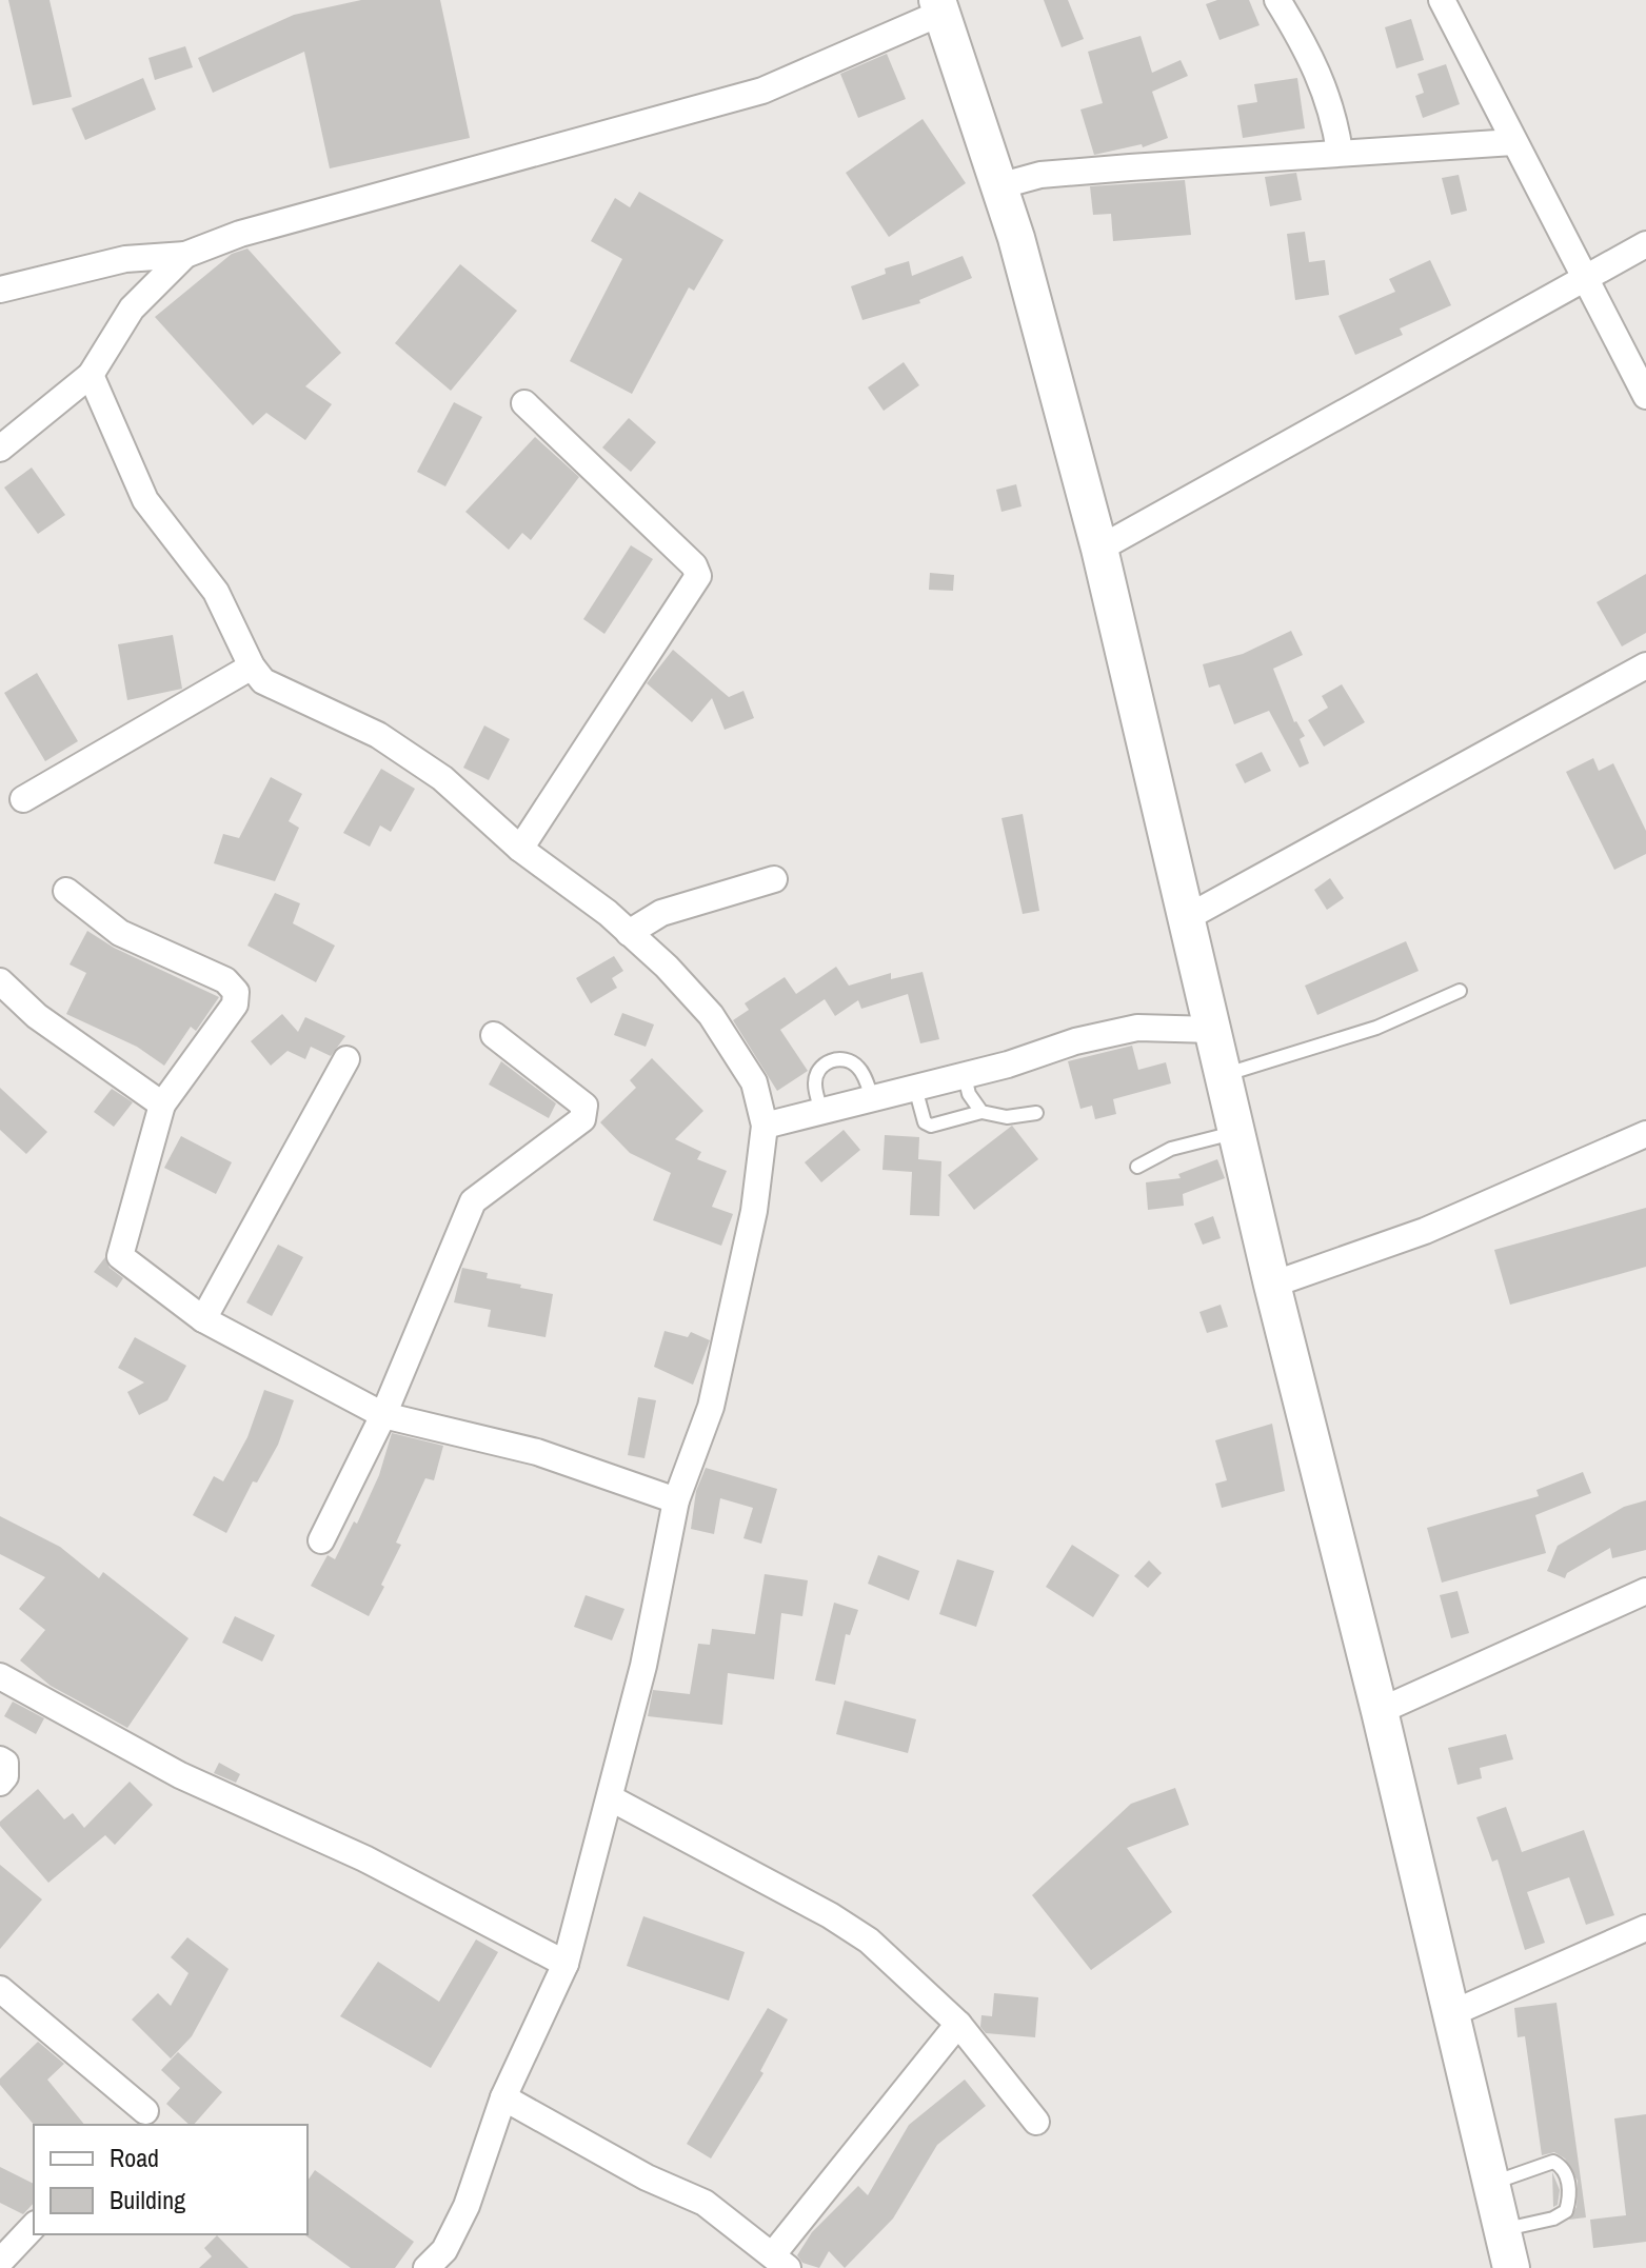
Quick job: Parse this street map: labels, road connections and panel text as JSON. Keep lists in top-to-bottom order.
{
  "legend": ["Road", "Building"]
}
